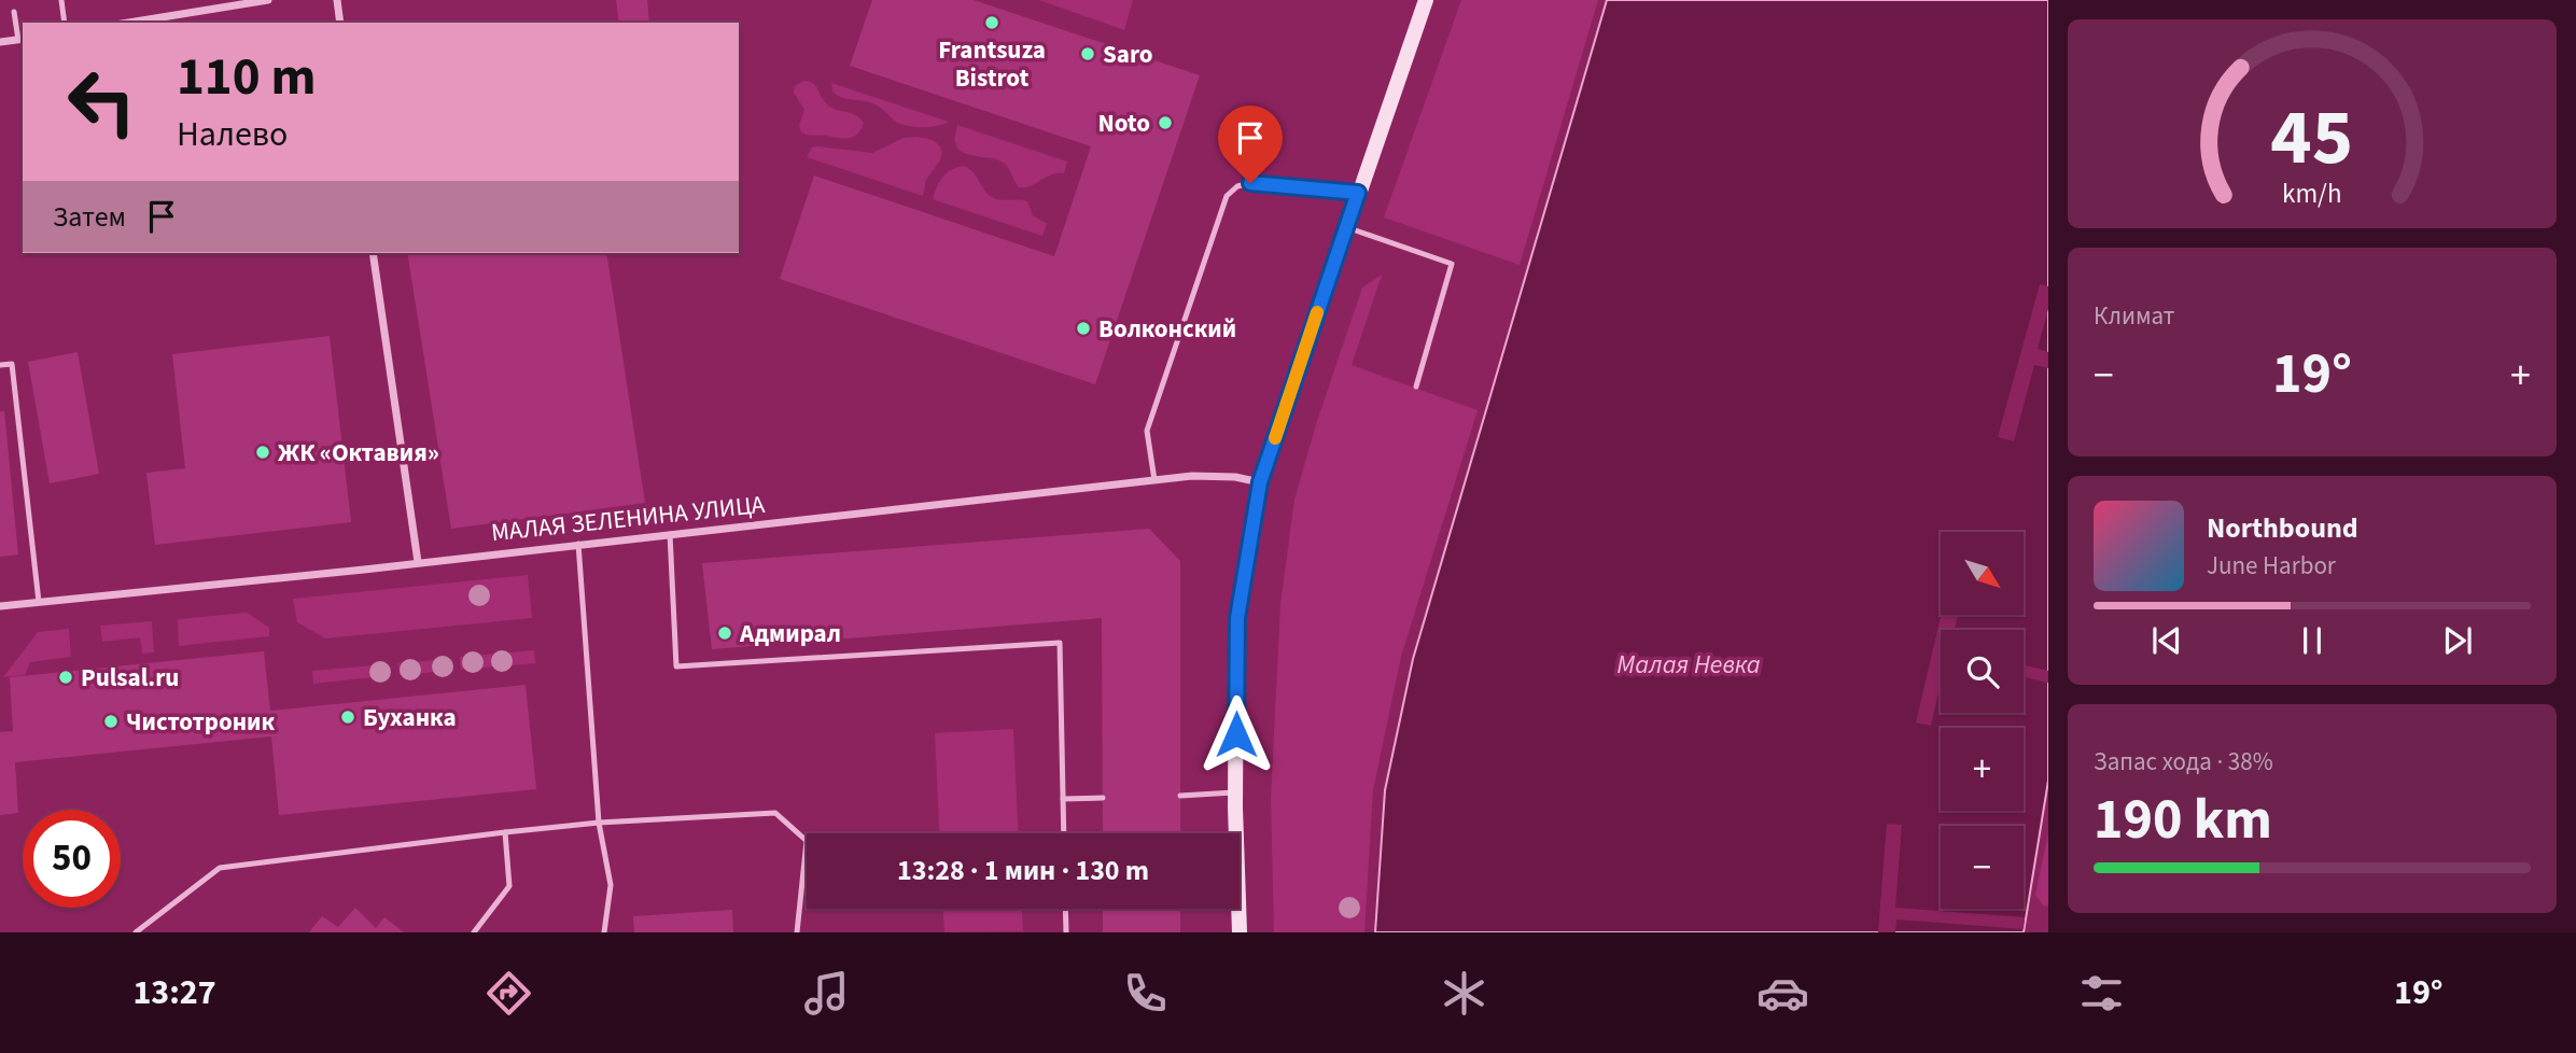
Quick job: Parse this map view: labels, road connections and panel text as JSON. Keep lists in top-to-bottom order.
{
  "streets": {
    "street": ["МАЛАЯ ЗЕЛЕНИНА УЛИЦА"]
  },
  "water": ["Малая Невка"],
  "places": [
    "Frantsuza Bistrot",
    "Saro",
    "Noto",
    "Волконский",
    "ЖК «Октавия»",
    "Адмирал",
    "Pulsal.ru",
    "Буханка",
    "Чистотроник"
  ],
  "north": "bottom right",
  "page": {
    "turn": ["110 m", "Налево"],
    "then": "Затем",
    "tile": [
      "Климат",
      ["Запас хода · 38%", "190 km"]
    ],
    "heat": ["−", "19°", "+"],
    "song": ["Northbound", "June Harbor"],
    "map_buttons": ["+", "−"],
    "limit": "50",
    "trip": "13:28 · 1 мин · 130 m",
    "tabs": ["13:27", "19°"],
    "gauge": ["45", "km/h"]
  }
}
